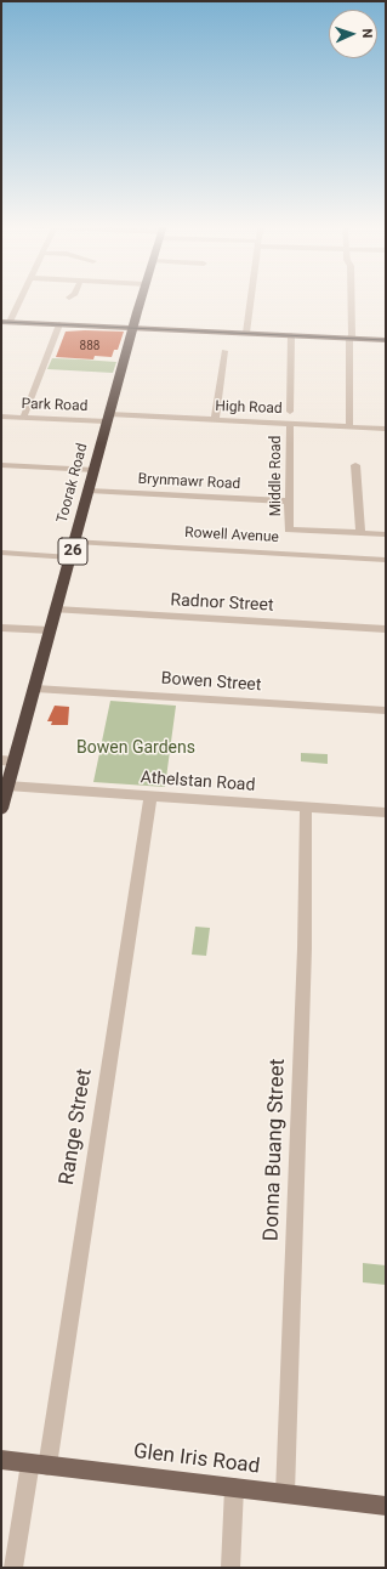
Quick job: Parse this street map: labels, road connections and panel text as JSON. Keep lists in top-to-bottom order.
{
  "streets": {
    "highway": ["Toorak Road", "26"],
    "main road": ["Glen Iris Road"],
    "street": [
      "Park Road",
      "High Road",
      "Middle Road",
      "Brynmawr Road",
      "Rowell Avenue",
      "Radnor Street",
      "Bowen Street",
      "Athelstan Road",
      "Range Street",
      "Donna Buang Street"
    ]
  },
  "crossings": [
    ["Park Road", "High Road"],
    ["Park Road", "Toorak Road"],
    ["High Road", "Middle Road"],
    ["High Road", "Toorak Road"],
    ["Middle Road", "Brynmawr Road"],
    ["Brynmawr Road", "Toorak Road"],
    ["Toorak Road", "Rowell Avenue"],
    ["Toorak Road", "Radnor Street"],
    ["Toorak Road", "Bowen Street"],
    ["Toorak Road", "Athelstan Road"],
    ["Athelstan Road", "Range Street"],
    ["Athelstan Road", "Donna Buang Street"],
    ["Range Street", "Glen Iris Road"],
    ["Donna Buang Street", "Glen Iris Road"]
  ],
  "parks": ["Bowen Gardens"],
  "house_numbers": ["888"],
  "north": "right"
}
